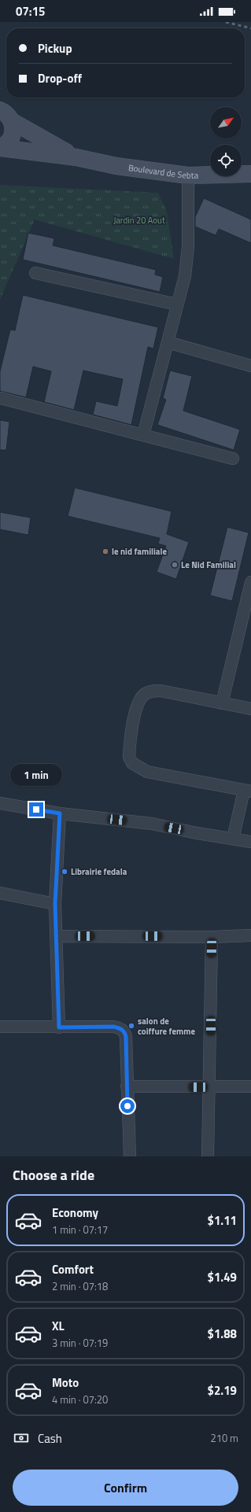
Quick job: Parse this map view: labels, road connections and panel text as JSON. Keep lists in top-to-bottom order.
{
  "streets": {
    "street": ["Boulevard de Sebta"]
  },
  "parks": ["Jardin 20 Aout"],
  "places": [
    "le nid familiale",
    "Le Nid Familial",
    "Librairie fedala",
    "salon de coiffure femme"
  ],
  "north": "top right",
  "page": {
    "status": "07:15",
    "banner": ["Pickup", "Drop-off"],
    "bubble": "1 min",
    "heading": "Choose a ride",
    "list": [
      {
        "name": "Economy",
        "note": "1 min · 07:17",
        "value": "$1.11"
      },
      {
        "name": "Comfort",
        "note": "2 min · 07:18",
        "value": "$1.49"
      },
      {
        "name": "XL",
        "note": "3 min · 07:19",
        "value": "$1.88"
      },
      {
        "name": "Moto",
        "note": "4 min · 07:20",
        "value": "$2.19"
      }
    ],
    "pay": ["Cash", "210 m"],
    "buttons": "Confirm"
  }
}
